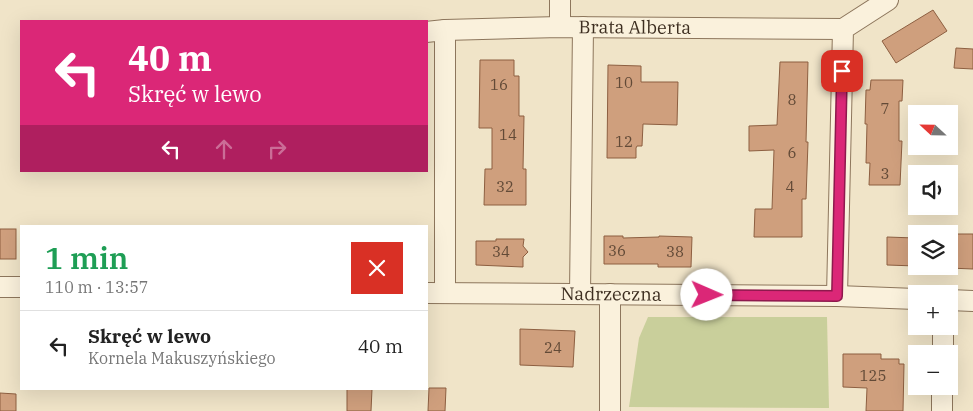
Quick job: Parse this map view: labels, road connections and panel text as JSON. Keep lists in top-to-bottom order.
{
  "streets": {
    "street": ["Brata Alberta", "Nadrzeczna"]
  },
  "house_numbers": [
    "10",
    "16",
    "8",
    "7",
    "14",
    "12",
    "6",
    "3",
    "32",
    "4",
    "36",
    "34",
    "38",
    "24",
    "125"
  ],
  "north": "left",
  "page": {
    "turn": ["40 m", "Skręć w lewo"],
    "map_buttons": ["+", "−"],
    "heading": ["1 min", "110 m · 13:57"],
    "list": [
      {
        "name": "Skręć w lewo",
        "note": "Kornela Makuszyńskiego",
        "value": "40 m"
      }
    ]
  }
}
